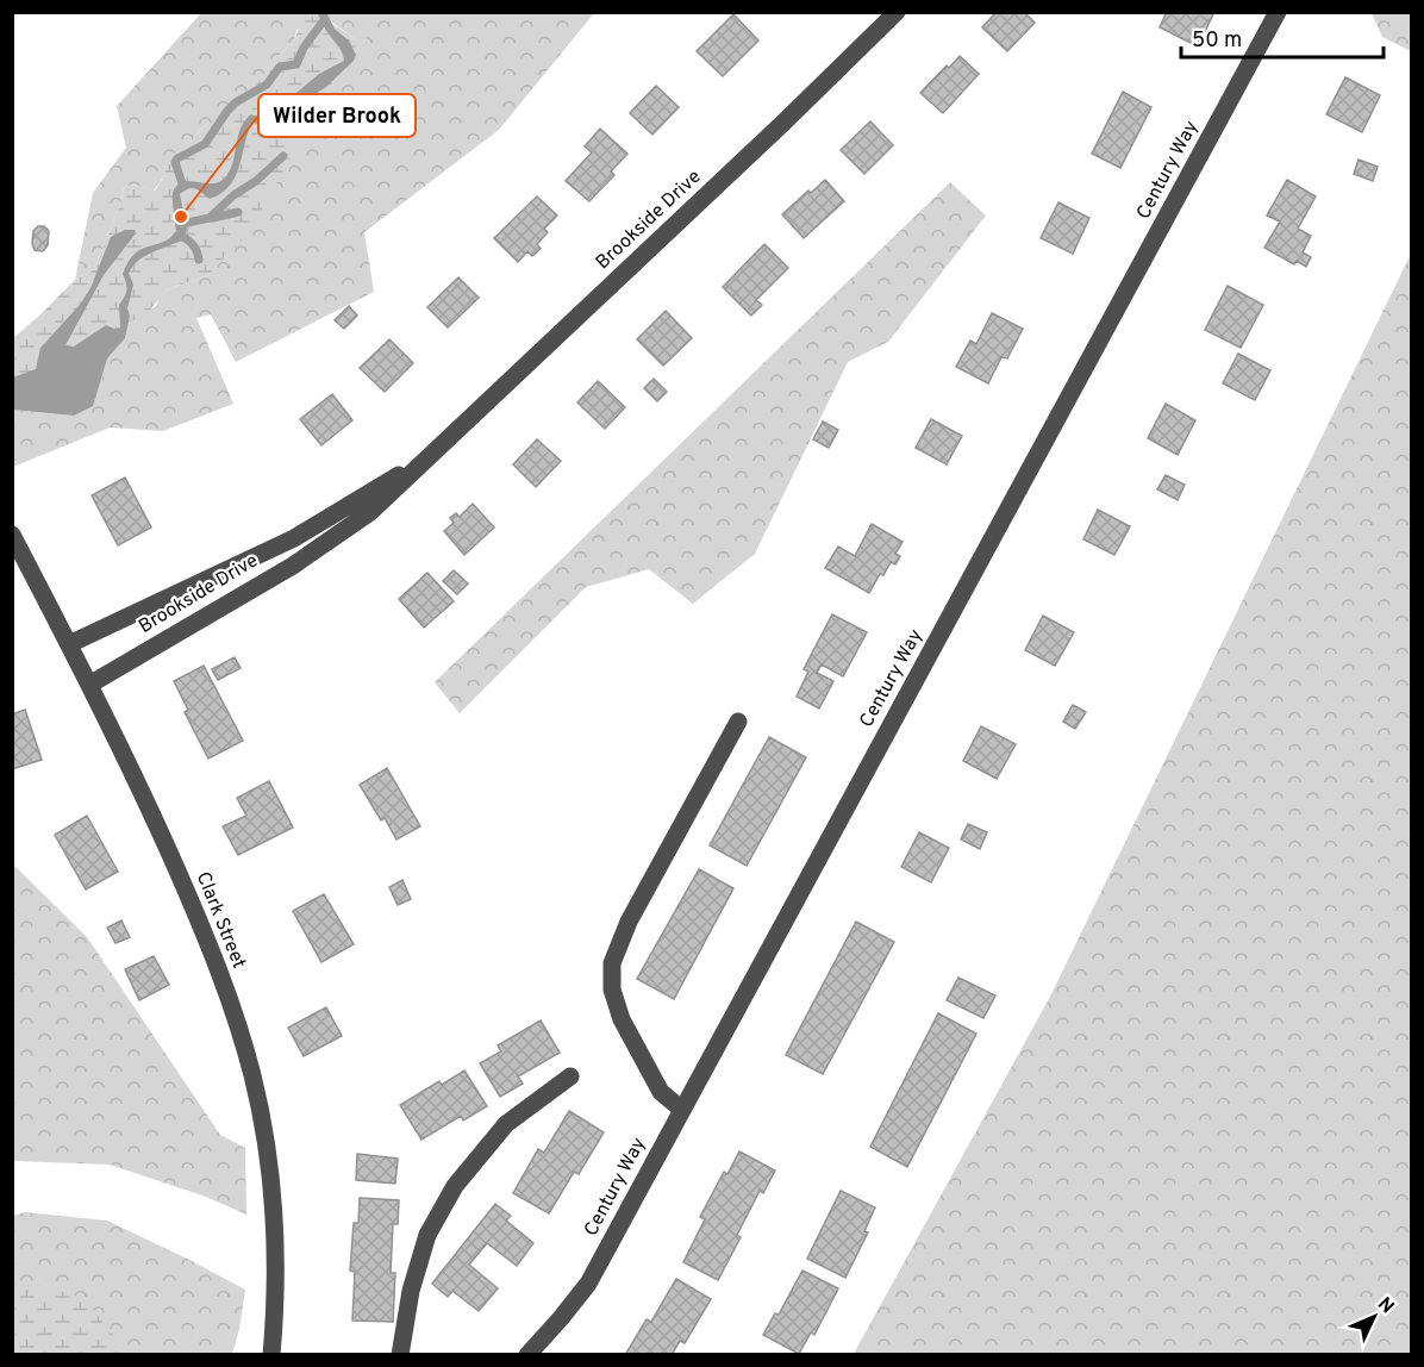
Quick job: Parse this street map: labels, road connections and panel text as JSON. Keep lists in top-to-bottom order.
{
  "streets": {
    "street": ["Century Way", "Brookside Drive", "Clark Street"]
  },
  "crossings": [
    ["Brookside Drive", "Clark Street"]
  ],
  "places": ["Wilder Brook"],
  "scale_bar": "50 m",
  "north": "top right"
}
